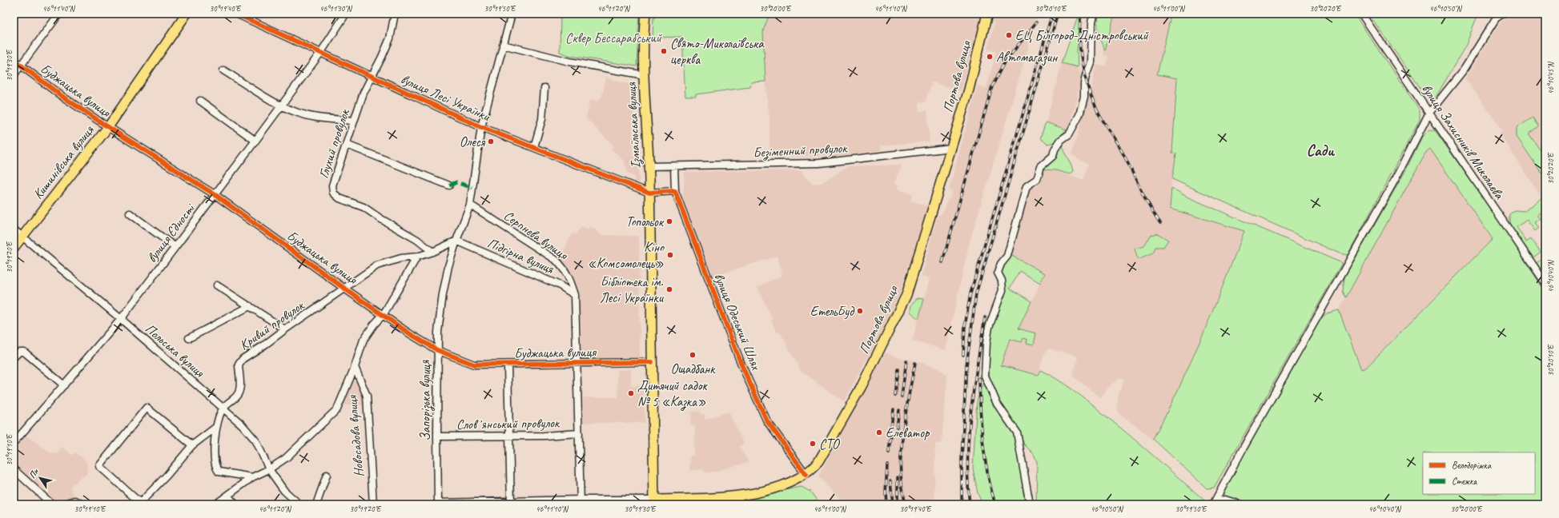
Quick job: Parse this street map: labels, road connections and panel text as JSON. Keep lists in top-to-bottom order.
{
  "streets": {
    "main road": ["Портова вулиця", "Ізмаїльська вулиця", "Кишинівська вулиця"],
    "street": [
      "Буджацька вулиця",
      "вулиця Лесі Українки",
      "вулиця Захисників Миколаєва",
      "Глухий провулок",
      "Безіменний провулок",
      "вулиця Єдності",
      "Серпнева вулиця",
      "Підгірна вулиця",
      "вулиця Одеський Шлях",
      "Кривий провулок",
      "Польська вулиця",
      "Запорізька вулиця",
      "Словʼянський провулок",
      "Новосадова вулиця"
    ]
  },
  "crossings": [
    ["Портова вулиця", "Ізмаїльська вулиця"],
    ["Портова вулиця", "Безіменний провулок"],
    ["Портова вулиця", "вулиця Одеський Шлях"],
    ["Буджацька вулиця", "Ізмаїльська вулиця"],
    ["Буджацька вулиця", "Кишинівська вулиця"],
    ["Буджацька вулиця", "вулиця Єдності"],
    ["Буджацька вулиця", "Серпнева вулиця"],
    ["Буджацька вулиця", "Кривий провулок"],
    ["Буджацька вулиця", "Запорізька вулиця"],
    ["вулиця Лесі Українки", "Ізмаїльська вулиця"],
    ["вулиця Лесі Українки", "Глухий провулок"],
    ["вулиця Лесі Українки", "вулиця Єдності"],
    ["вулиця Лесі Українки", "Запорізька вулиця"],
    ["Ізмаїльська вулиця", "Безіменний провулок"],
    ["Глухий провулок", "Кривий провулок"],
    ["Безіменний провулок", "вулиця Одеський Шлях"],
    ["Кишинівська вулиця", "Польська вулиця"],
    ["вулиця Єдності", "Польська вулиця"],
    ["Серпнева вулиця", "Підгірна вулиця"],
    ["Серпнева вулиця", "Запорізька вулиця"],
    ["Серпнева вулиця", "Словʼянський провулок"],
    ["Підгірна вулиця", "Кривий провулок"],
    ["Підгірна вулиця", "Запорізька вулиця"],
    ["Кривий провулок", "Польська вулиця"],
    ["Кривий провулок", "Запорізька вулиця"],
    ["Запорізька вулиця", "Словʼянський провулок"]
  ],
  "districts": ["Сади"],
  "parks": ["Сквер Бессарабський"],
  "places": [
    "ЕЦ Білгород-Дністровський",
    "Свято-Миколаївська церква",
    "Автомагазин",
    "Олеся",
    "Топольок",
    "Кіно «Комсомолець»",
    "Бібліотека ім. Лесі Українки",
    "ЕтельБуд",
    "Ощадбанк",
    "Дитячий садок № 5 «Казка»",
    "Елеватор",
    "СТО"
  ],
  "legend": ["Велодоріжка", "Стежка"],
  "north": "top left",
  "coordinates": [
    "46°11'40\"N",
    "30°19'40\"E",
    "46°11'30\"N",
    "30°19'50\"E",
    "46°11'20\"N",
    "30°20'00\"E",
    "46°11'10\"N",
    "30°20'10\"E",
    "46°11'00\"N",
    "30°20'20\"E",
    "46°10'50\"N",
    "30°19'30\"E",
    "46°10'45\"N",
    "30°19'20\"E",
    "46°10'40\"N",
    "30°19'10\"E"
  ]
}
